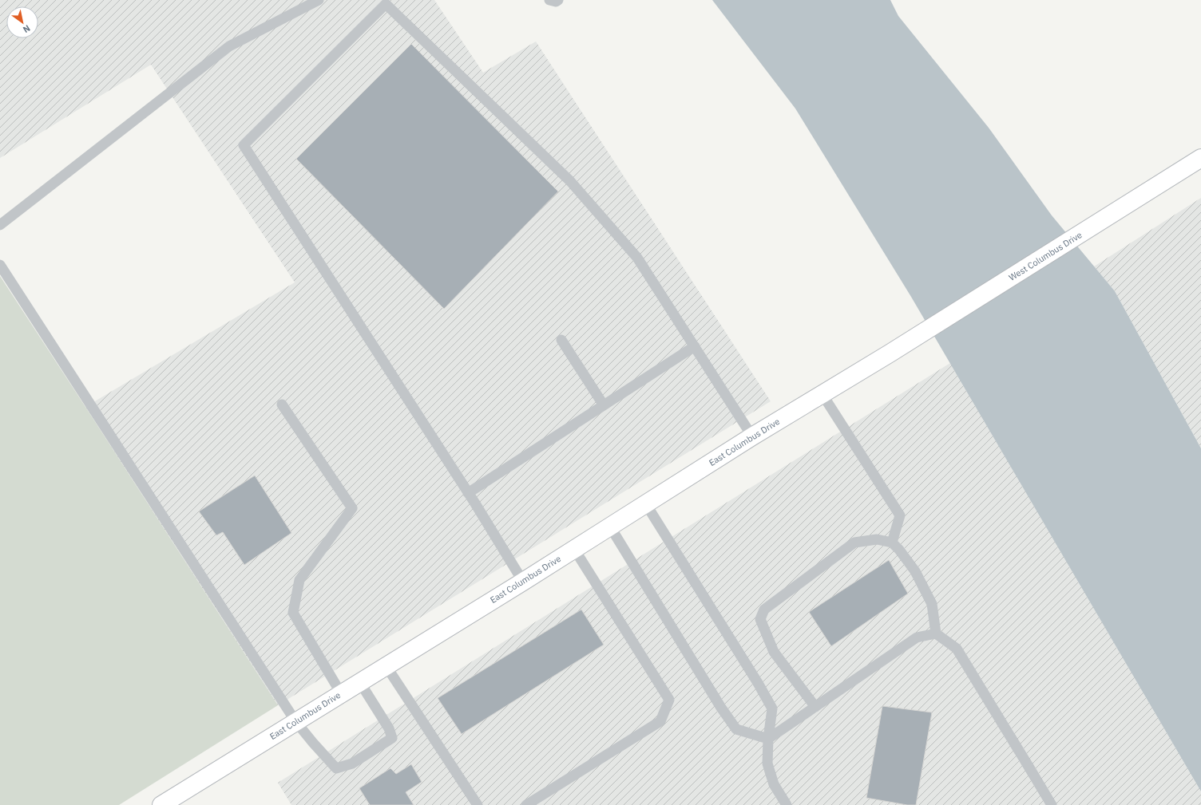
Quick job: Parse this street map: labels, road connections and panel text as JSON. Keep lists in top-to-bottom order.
{
  "streets": {
    "main road": ["West Columbus Drive", "East Columbus Drive"]
  },
  "crossings": [
    ["West Columbus Drive", "East Columbus Drive"]
  ],
  "north": "bottom right"
}
